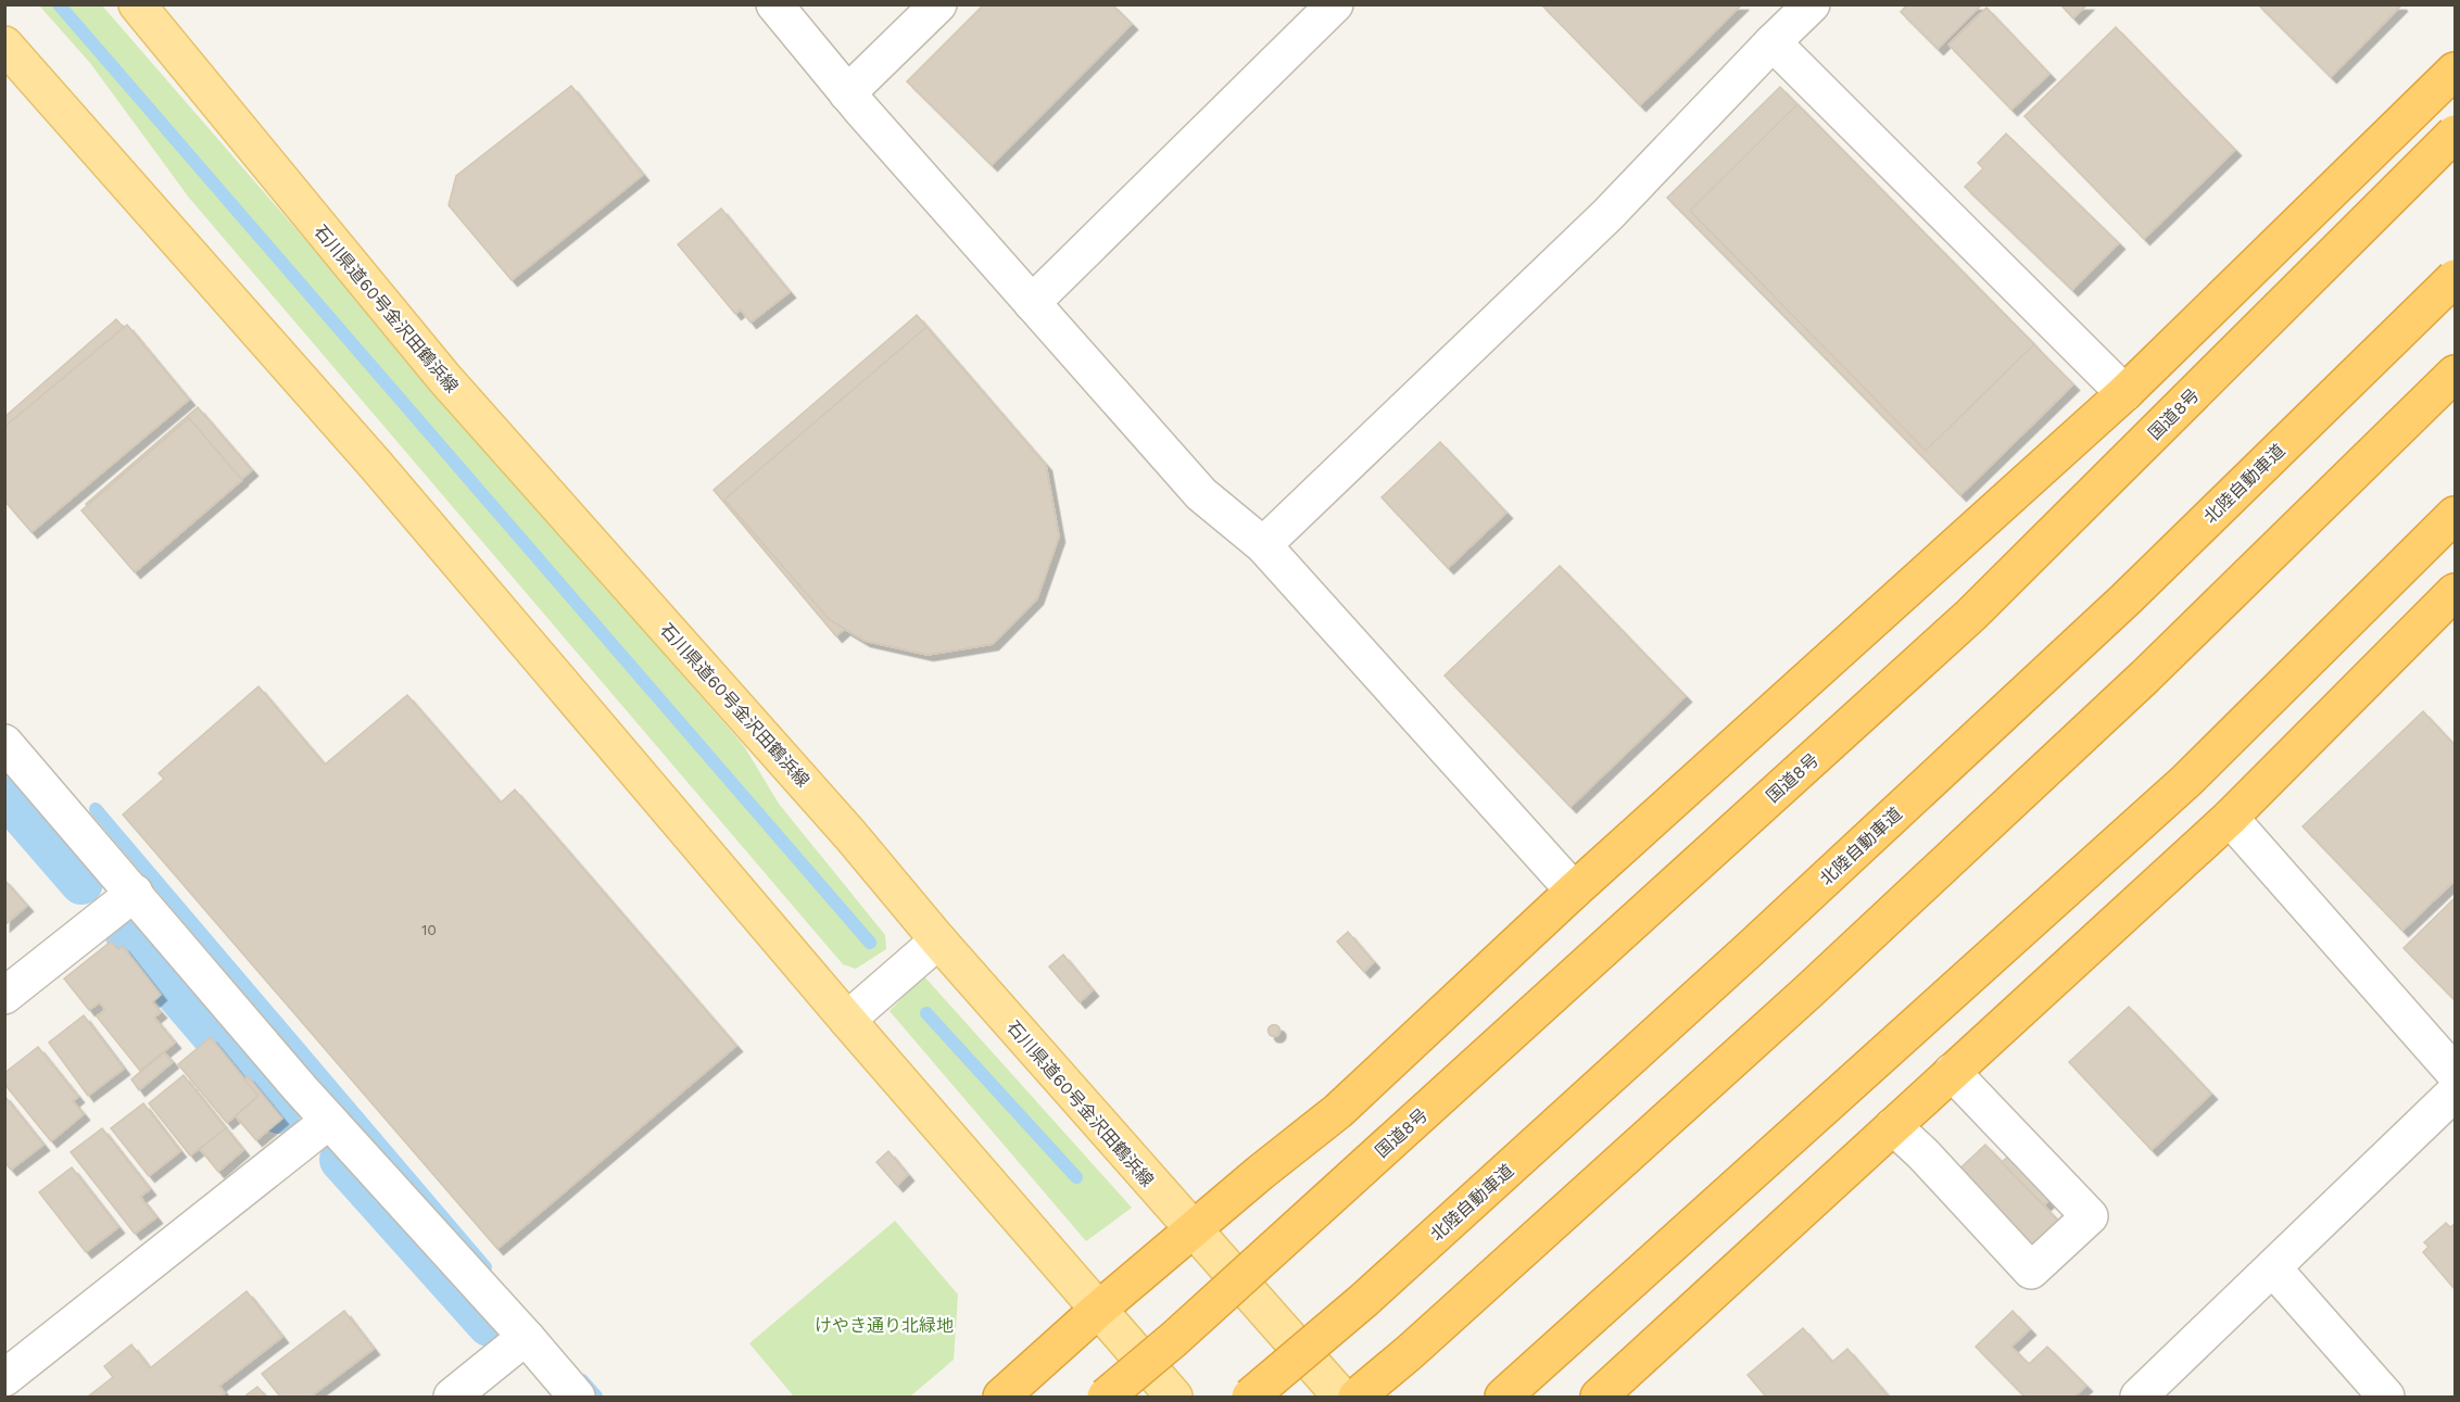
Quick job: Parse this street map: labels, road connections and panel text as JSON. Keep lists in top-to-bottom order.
{
  "streets": {
    "highway": ["国道8号", "北陸自動車道"],
    "main road": ["石川県道60号金沢田鶴浜線"]
  },
  "parks": ["けやき通り北緑地"],
  "house_numbers": ["10"]
}
